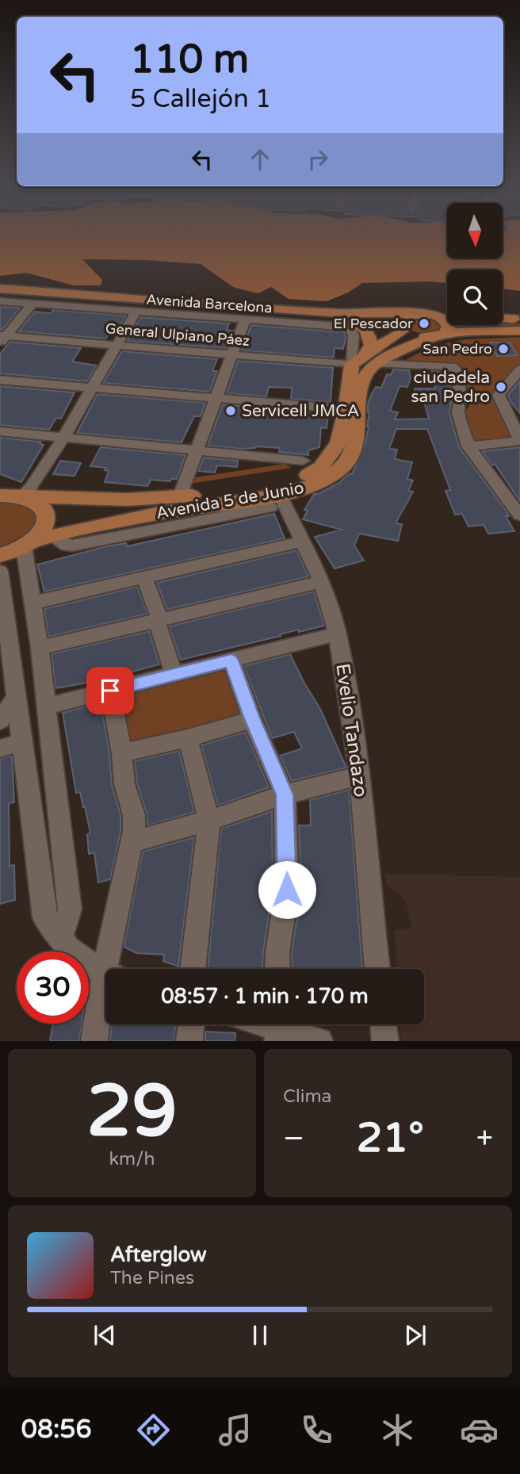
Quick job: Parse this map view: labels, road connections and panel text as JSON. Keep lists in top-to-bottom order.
{
  "streets": {
    "main road": ["Avenida Barcelona", "Avenida 5 de Junio"],
    "street": ["General Ulpiano Páez", "Evelio Tandazo"]
  },
  "crossings": [
    ["Avenida Barcelona", "Avenida 5 de Junio"],
    ["General Ulpiano Páez", "Avenida 5 de Junio"],
    ["Avenida 5 de Junio", "Evelio Tandazo"]
  ],
  "places": [
    "El Pescador",
    "San Pedro",
    "ciudadela san Pedro",
    "Servicell JMCA"
  ],
  "north": "bottom",
  "page": {
    "turn": ["110 m", "5 Callejón 1"],
    "limit": "30",
    "trip": "08:57 · 1 min · 170 m",
    "tile": [
      ["29", "km/h"],
      "Clima"
    ],
    "heat": ["−", "21°", "+"],
    "song": ["Afterglow", "The Pines"],
    "tabs": "08:56"
  }
}
